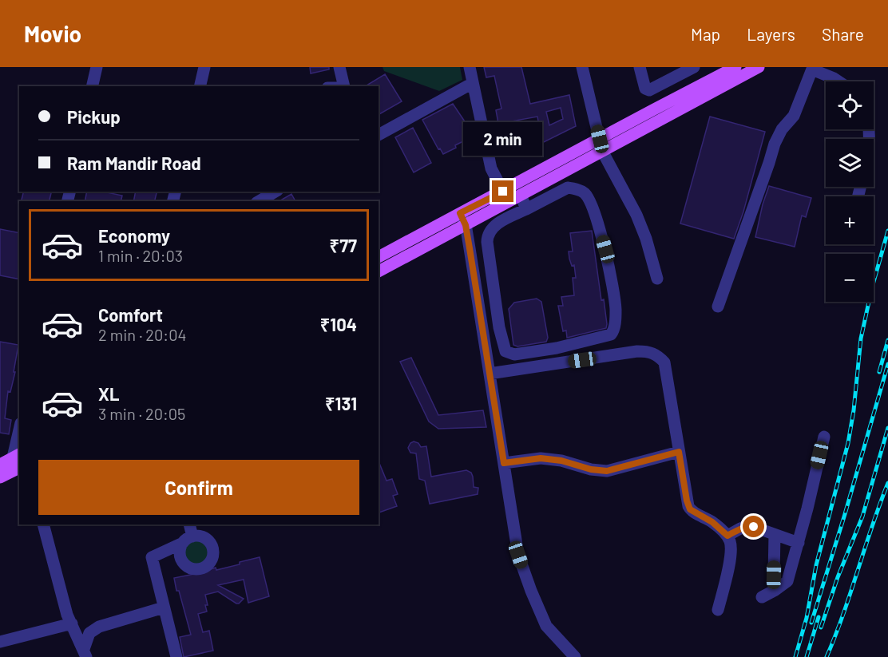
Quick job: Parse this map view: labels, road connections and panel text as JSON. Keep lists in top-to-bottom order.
{
  "page": {
    "header": "Movio",
    "nav": ["Map", "Layers", "Share"],
    "map_buttons": ["+", "−"],
    "banner": ["Pickup", "Ram Mandir Road"],
    "bubble": "2 min",
    "list": [
      {
        "name": "Economy",
        "note": "1 min · 20:03",
        "value": "₹77"
      },
      {
        "name": "Comfort",
        "note": "2 min · 20:04",
        "value": "₹104"
      },
      {
        "name": "XL",
        "note": "3 min · 20:05",
        "value": "₹131"
      }
    ],
    "buttons": "Confirm"
  }
}
